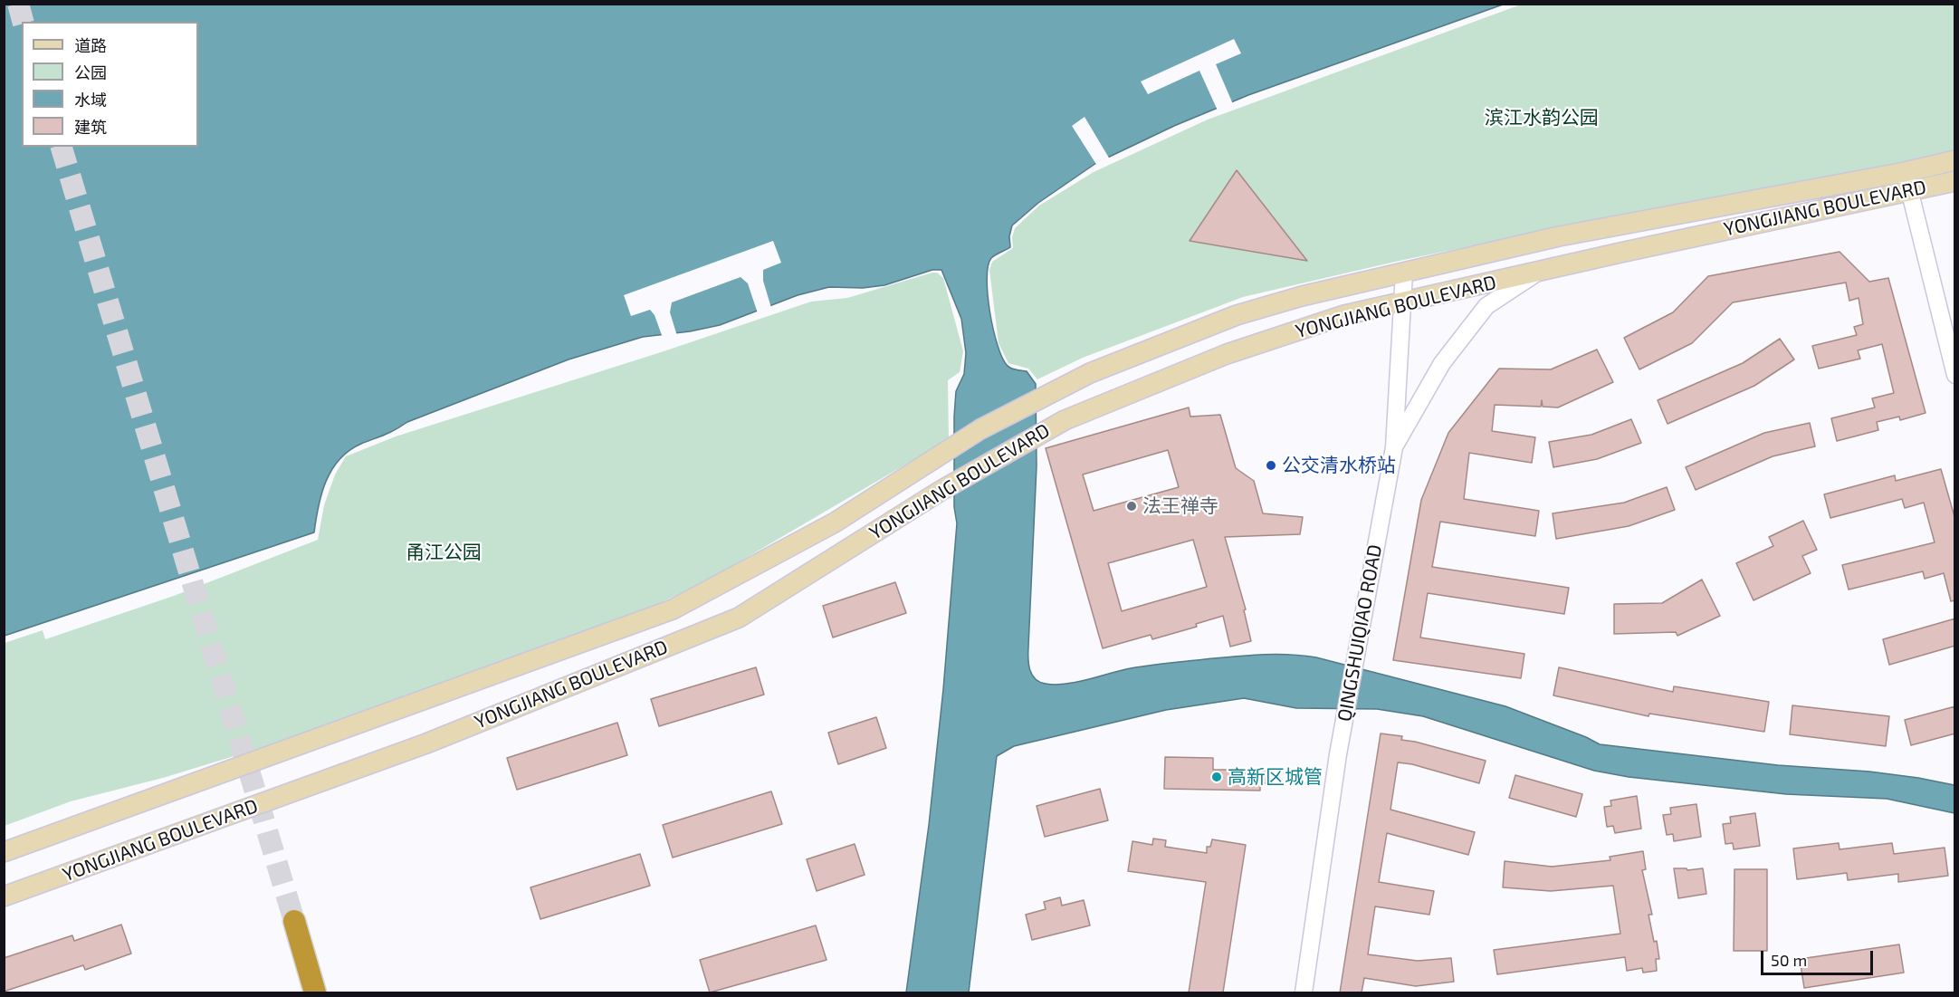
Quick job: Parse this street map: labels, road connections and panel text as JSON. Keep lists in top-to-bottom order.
{
  "streets": {
    "main road": ["YONGJIANG BOULEVARD"],
    "street": ["QINGSHUIQIAO ROAD"]
  },
  "crossings": [
    ["YONGJIANG BOULEVARD", "QINGSHUIQIAO ROAD"]
  ],
  "parks": ["滨江水韵公园", "甬江公园"],
  "places": ["公交清水桥站", "法王禅寺", "高新区城管"],
  "legend": [
    "道路",
    "公园",
    "水域",
    "建筑"
  ],
  "scale_bar": "50 m"
}
